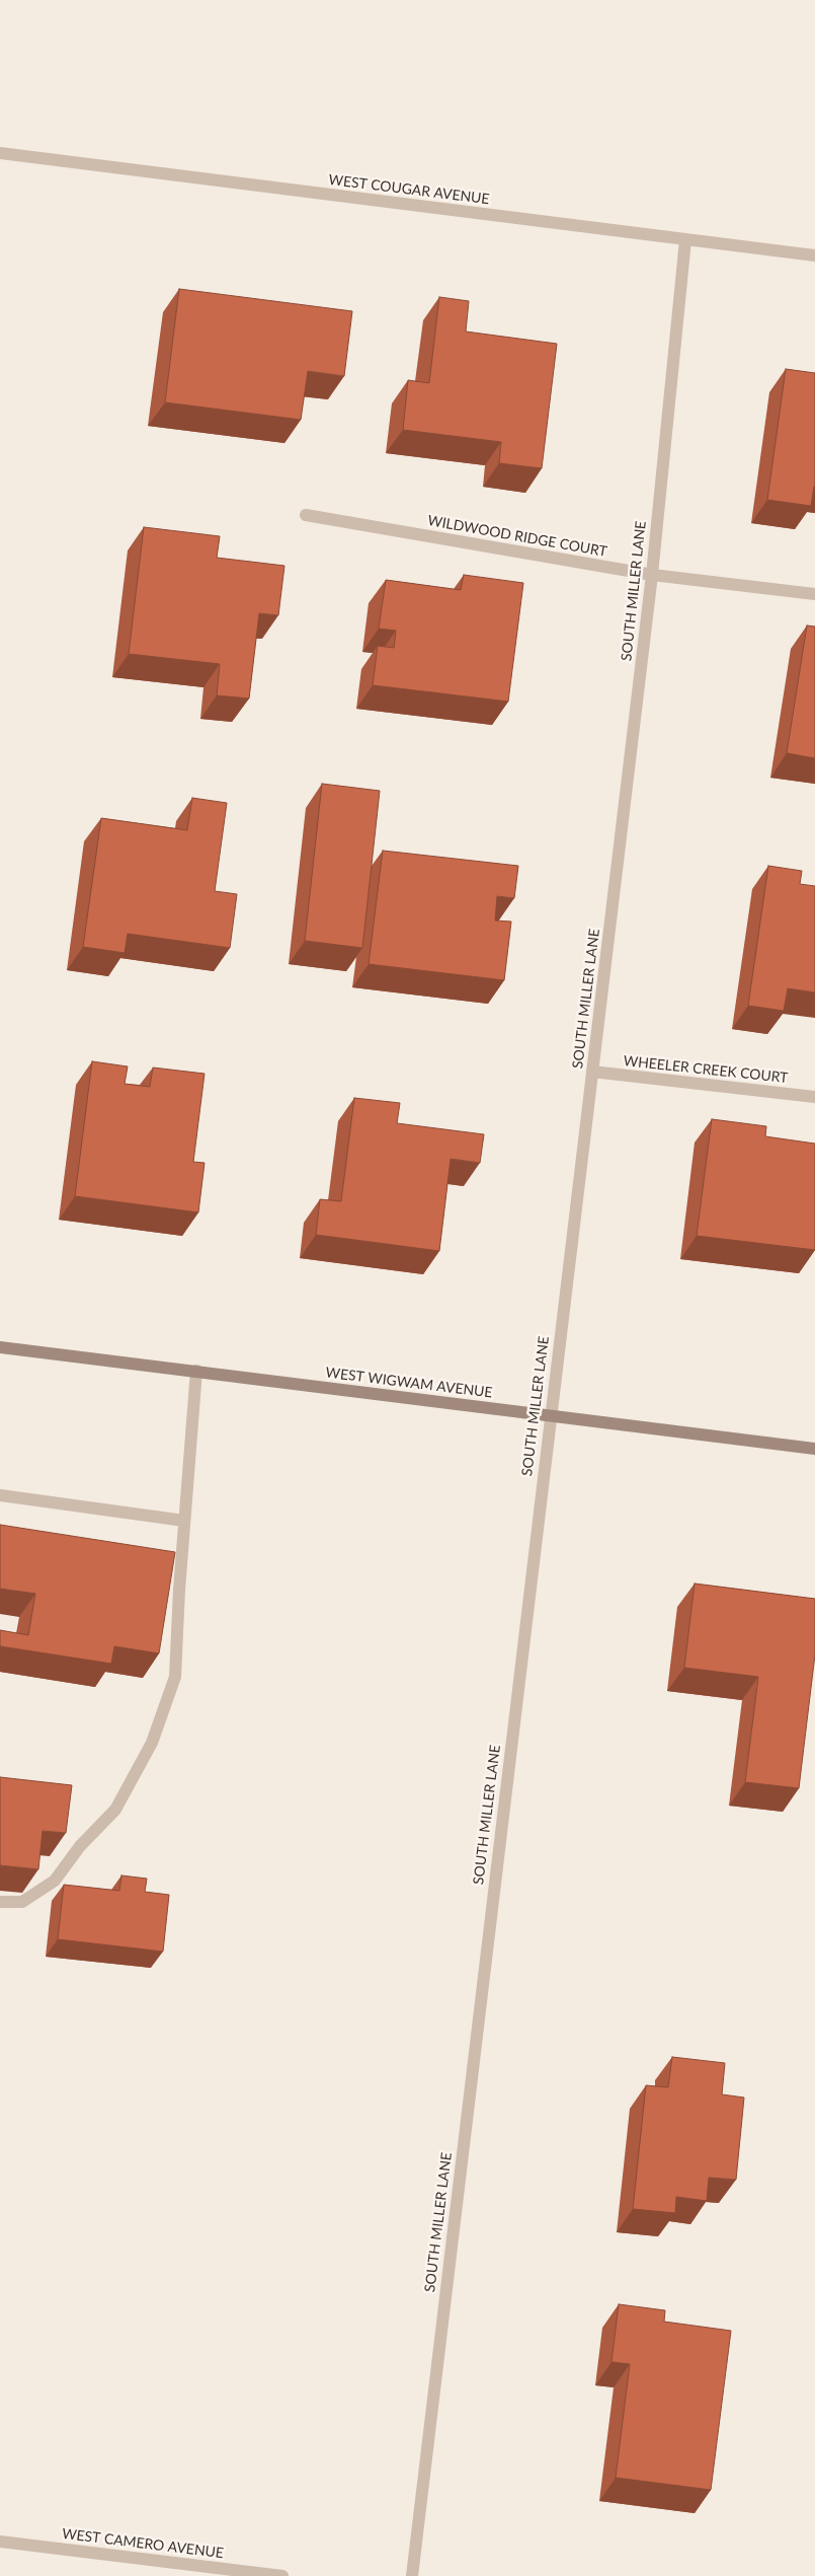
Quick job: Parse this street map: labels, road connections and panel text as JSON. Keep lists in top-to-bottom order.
{
  "streets": {
    "street": [
      "WEST COUGAR AVENUE",
      "WILDWOOD RIDGE COURT",
      "SOUTH MILLER LANE",
      "WHEELER CREEK COURT",
      "WEST WIGWAM AVENUE",
      "WEST CAMERO AVENUE"
    ]
  },
  "crossings": [
    ["WEST COUGAR AVENUE", "SOUTH MILLER LANE"],
    ["WILDWOOD RIDGE COURT", "SOUTH MILLER LANE"],
    ["SOUTH MILLER LANE", "WHEELER CREEK COURT"],
    ["SOUTH MILLER LANE", "WEST WIGWAM AVENUE"]
  ]
}
